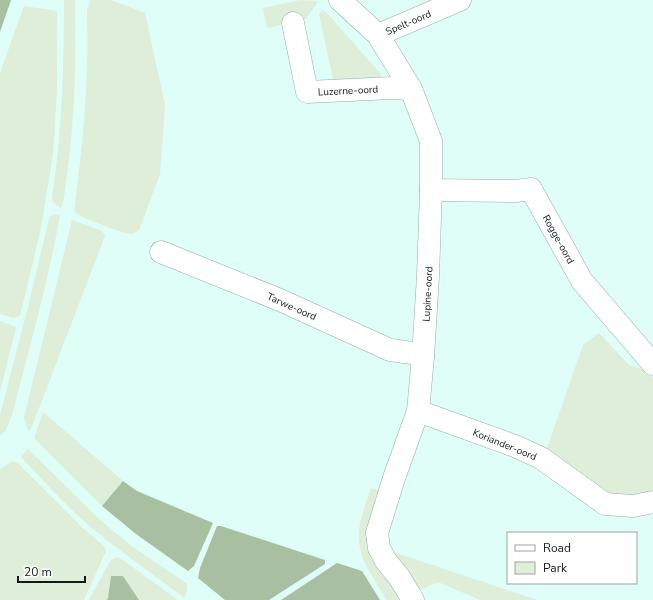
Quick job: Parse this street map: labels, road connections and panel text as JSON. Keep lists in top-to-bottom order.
{
  "streets": {
    "street": [
      "Spelt-oord",
      "Luzerne-oord",
      "Rogge-oord",
      "Lupine-oord",
      "Tarwe-oord",
      "Koriander-oord"
    ]
  },
  "crossings": [
    ["Spelt-oord", "Lupine-oord"],
    ["Luzerne-oord", "Lupine-oord"],
    ["Rogge-oord", "Lupine-oord"],
    ["Lupine-oord", "Tarwe-oord"],
    ["Lupine-oord", "Koriander-oord"]
  ],
  "legend": ["Road", "Park"],
  "scale_bar": "20 m"
}
